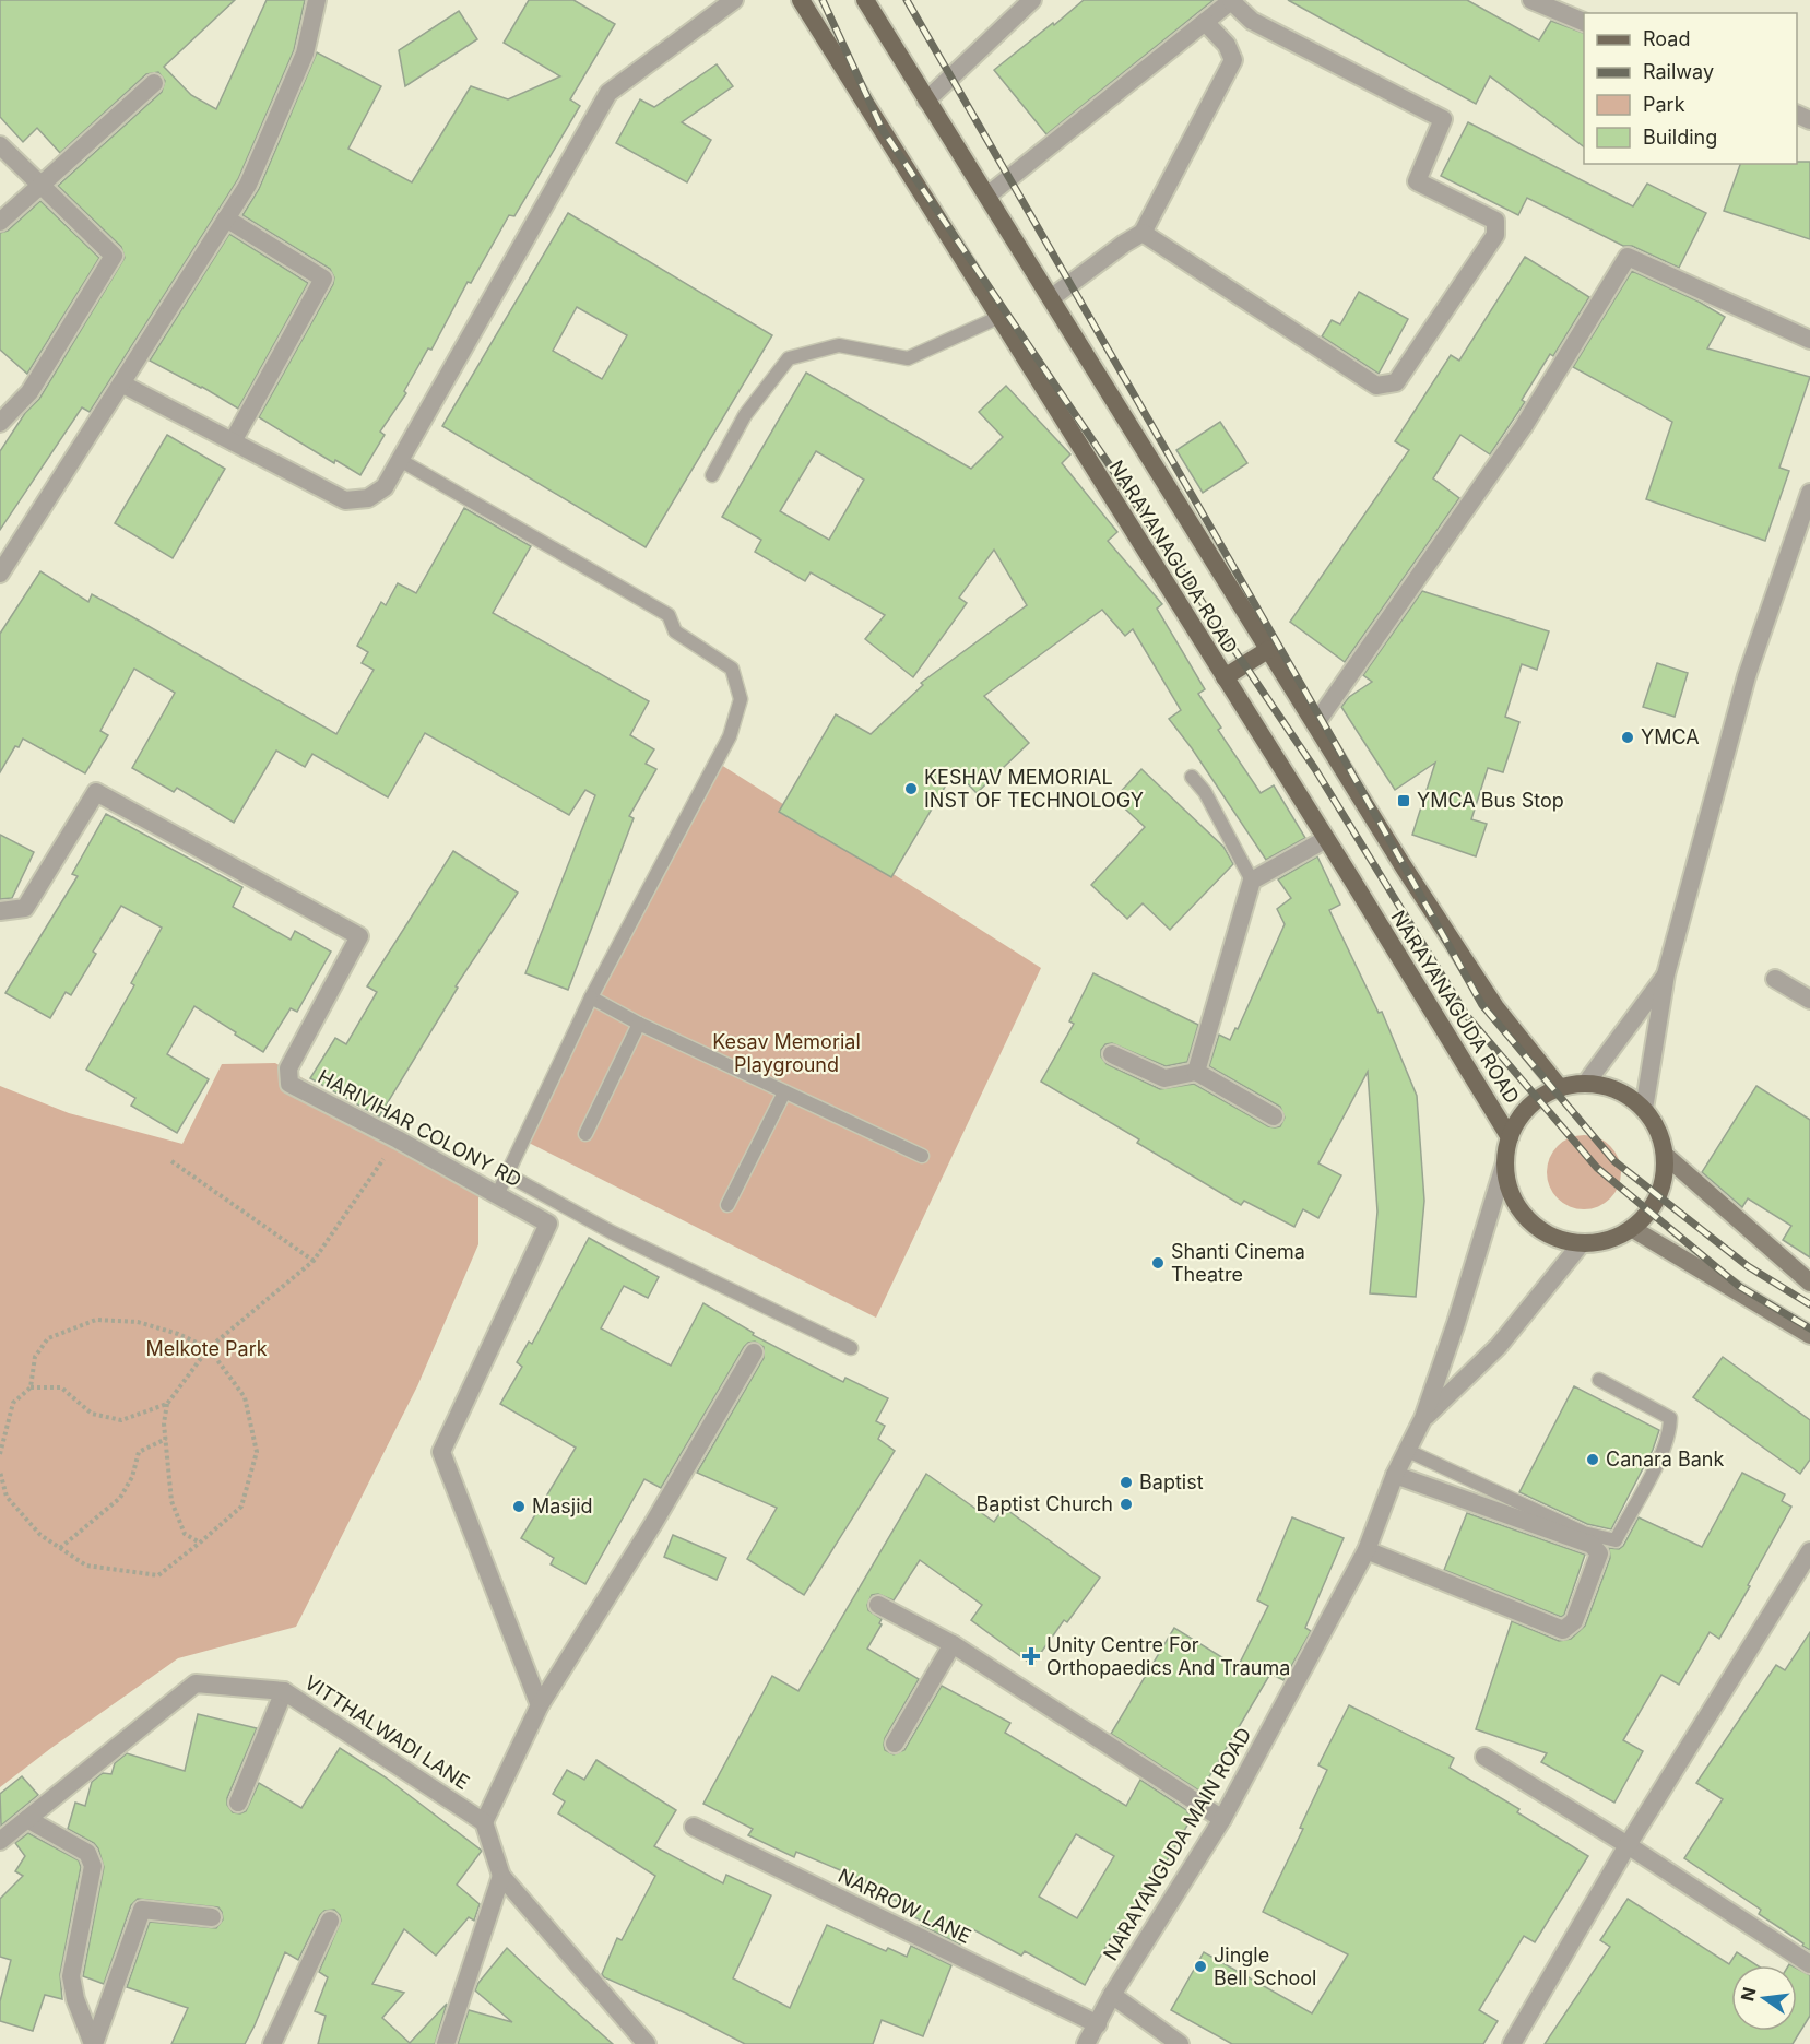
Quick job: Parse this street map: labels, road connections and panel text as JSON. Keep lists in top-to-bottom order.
{
  "streets": {
    "main road": ["NARAYANAGUDA ROAD"],
    "street": [
      "HARIVIHAR COLONY RD",
      "VITTHALWADI LANE",
      "NARAYANGUDA MAIN ROAD",
      "NARROW LANE"
    ]
  },
  "crossings": [
    ["NARAYANAGUDA ROAD", "NARAYANGUDA MAIN ROAD"],
    ["NARAYANGUDA MAIN ROAD", "NARROW LANE"]
  ],
  "parks": ["Kesav Memorial Playground", "Melkote Park"],
  "places": {
    "other": [
      "YMCA",
      "KESHAV MEMORIAL INST OF TECHNOLOGY",
      "Shanti Cinema Theatre",
      "Canara Bank",
      "Baptist",
      "Baptist Church",
      "Masjid",
      "Jingle Bell School"
    ],
    "transit": ["YMCA Bus Stop"],
    "health": ["Unity Centre For Orthopaedics And Trauma"]
  },
  "legend": [
    "Road",
    "Railway",
    "Park",
    "Building"
  ],
  "north": "left"
}
